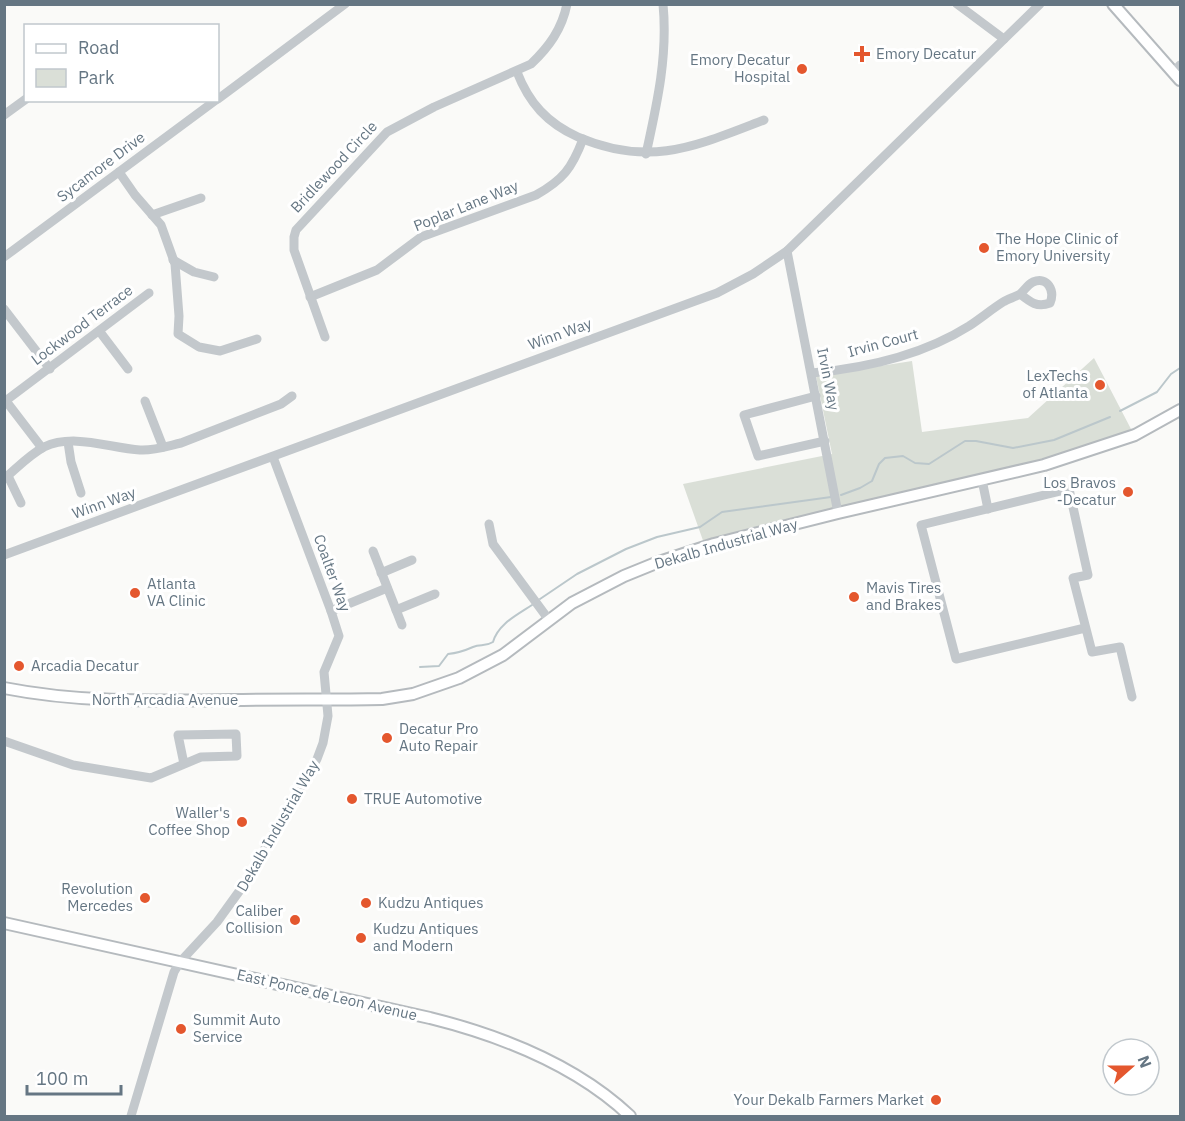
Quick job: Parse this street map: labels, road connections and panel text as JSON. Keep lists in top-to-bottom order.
{
  "streets": {
    "main road": ["Dekalb Industrial Way", "North Arcadia Avenue", "East Ponce de Leon Avenue"],
    "street": [
      "Sycamore Drive",
      "Bridlewood Circle",
      "Poplar Lane Way",
      "Lockwood Terrace",
      "Winn Way",
      "Irvin Court",
      "Irvin Way",
      "Coalter Way"
    ]
  },
  "crossings": [
    ["Bridlewood Circle", "Poplar Lane Way"],
    ["Winn Way", "Irvin Way"],
    ["Winn Way", "Coalter Way"],
    ["Irvin Court", "Irvin Way"],
    ["Irvin Way", "Dekalb Industrial Way"],
    ["Dekalb Industrial Way", "Coalter Way"],
    ["Dekalb Industrial Way", "North Arcadia Avenue"],
    ["Dekalb Industrial Way", "East Ponce de Leon Avenue"],
    ["Coalter Way", "North Arcadia Avenue"]
  ],
  "places": {
    "health": ["Emory Decatur"],
    "other": [
      "Emory Decatur Hospital",
      "The Hope Clinic of Emory University",
      "LexTechs of Atlanta",
      "Los Bravos -Decatur",
      "Atlanta VA Clinic",
      "Mavis Tires and Brakes",
      "Arcadia Decatur",
      "Decatur Pro Auto Repair",
      "TRUE Automotive",
      "Waller's Coffee Shop",
      "Revolution Mercedes",
      "Kudzu Antiques",
      "Caliber Collision",
      "Kudzu Antiques and Modern",
      "Summit Auto Service",
      "Your Dekalb Farmers Market"
    ]
  },
  "legend": ["Road", "Park"],
  "scale_bar": "100 m",
  "north": "right"
}
